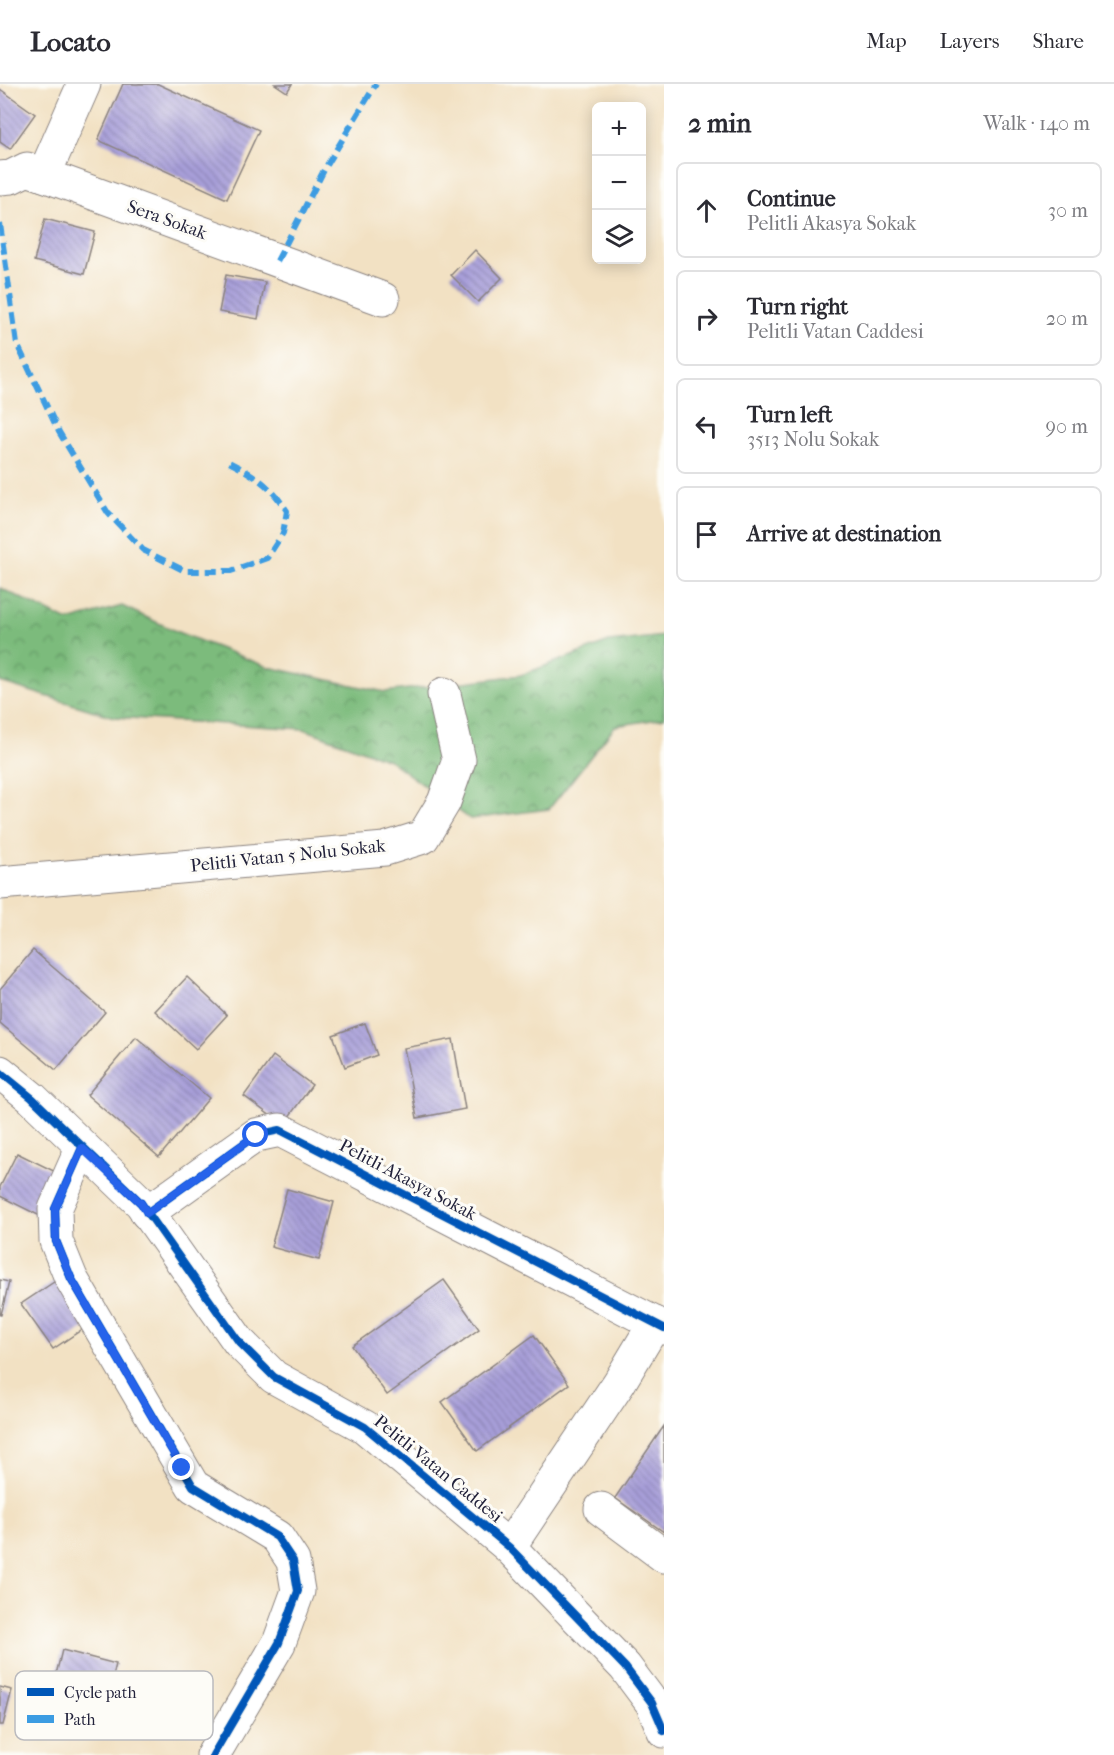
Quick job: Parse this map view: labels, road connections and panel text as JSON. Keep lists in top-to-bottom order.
{
  "streets": {
    "street": [
      "Sera Sokak",
      "Pelitli Vatan 5 Nolu Sokak",
      "Pelitli Akasya Sokak",
      "Pelitli Vatan Caddesi"
    ]
  },
  "crossings": [
    ["Pelitli Akasya Sokak", "Pelitli Vatan Caddesi"]
  ],
  "legend": ["Cycle path", "Path"],
  "page": {
    "header": "Locato",
    "nav": ["Map", "Layers", "Share"],
    "heading": ["2 min", "Walk · 140 m"],
    "map_buttons": ["+", "−"],
    "list": [
      ["Continue", "Pelitli Akasya Sokak", "30 m"],
      ["Turn right", "Pelitli Vatan Caddesi", "20 m"],
      ["Turn left", "3513 Nolu Sokak", "90 m"],
      "Arrive at destination"
    ]
  }
}
